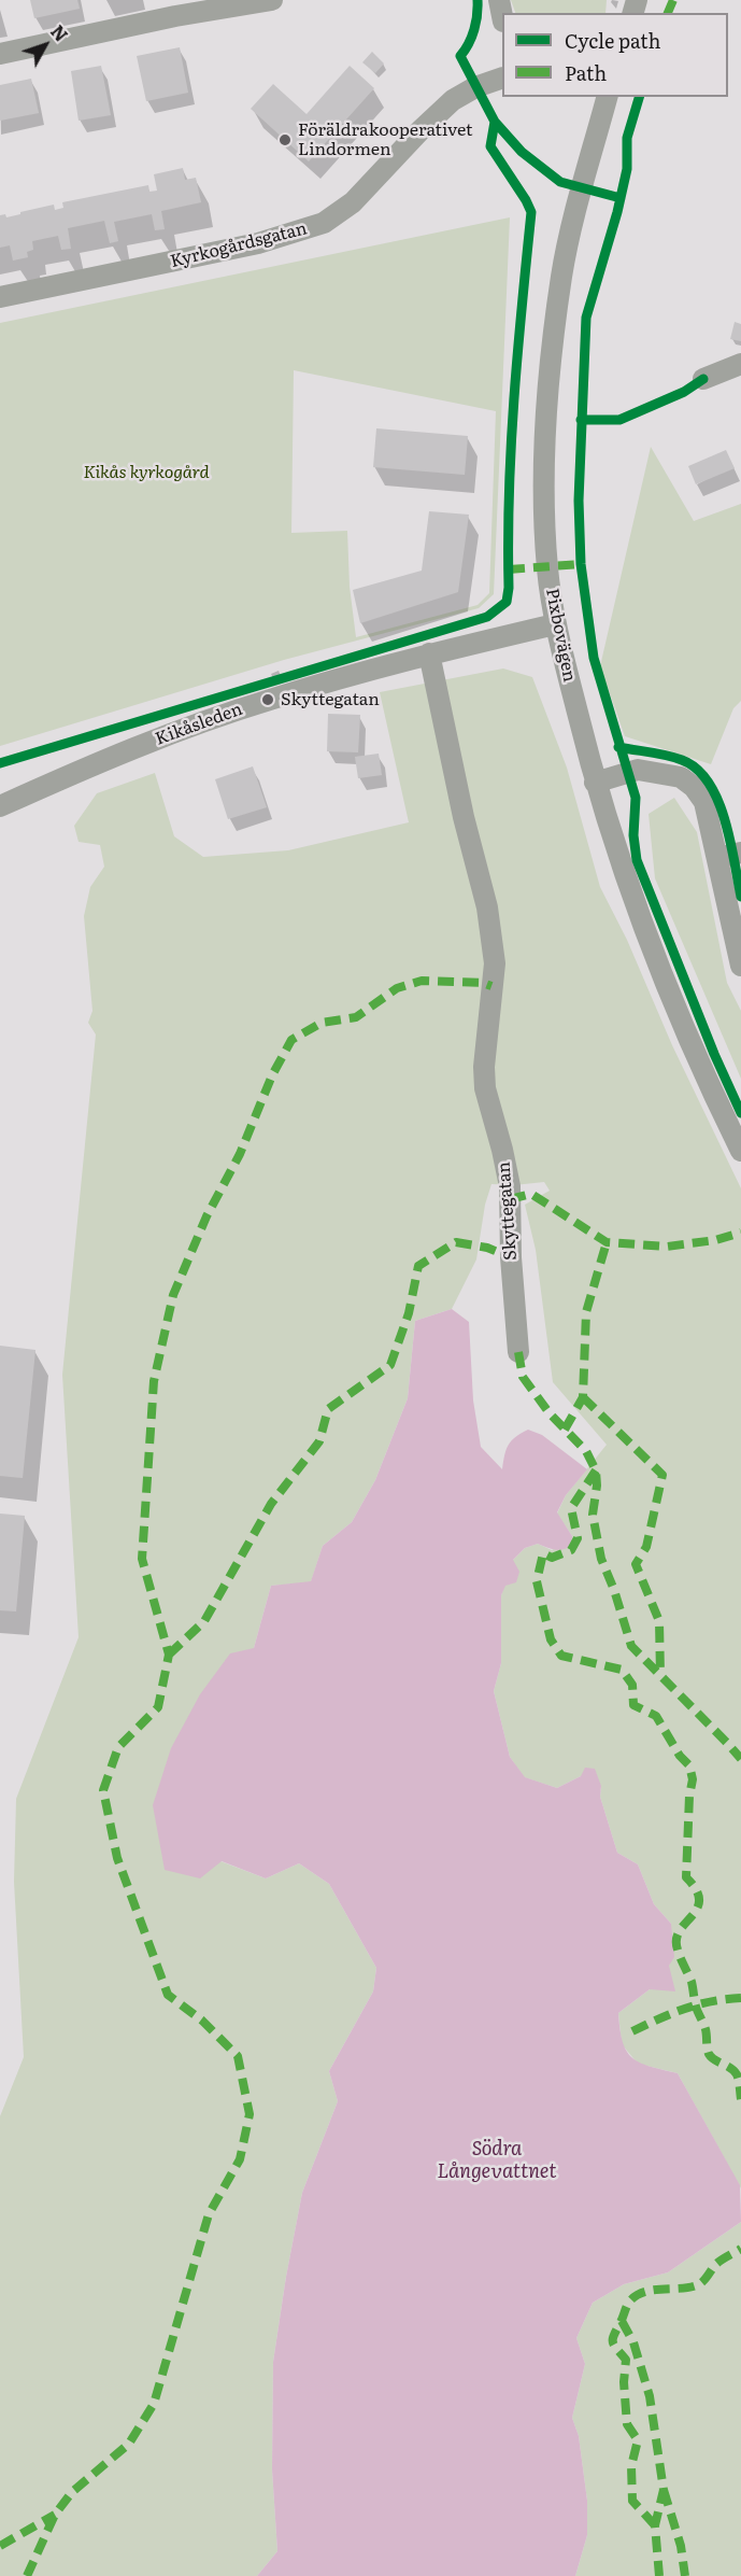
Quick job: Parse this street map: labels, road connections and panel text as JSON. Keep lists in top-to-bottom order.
{
  "streets": {
    "street": [
      "Kyrkogårdsgatan",
      "Pixbovägen",
      "Kikåsleden",
      "Skyttegatan"
    ]
  },
  "crossings": [
    ["Pixbovägen", "Kikåsleden"],
    ["Kikåsleden", "Skyttegatan"]
  ],
  "water": ["Södra Långevattnet"],
  "parks": ["Kikås kyrkogård"],
  "places": ["Föräldrakooperativet Lindormen", "Skyttegatan"],
  "legend": ["Cycle path", "Path"],
  "north": "top right"
}
